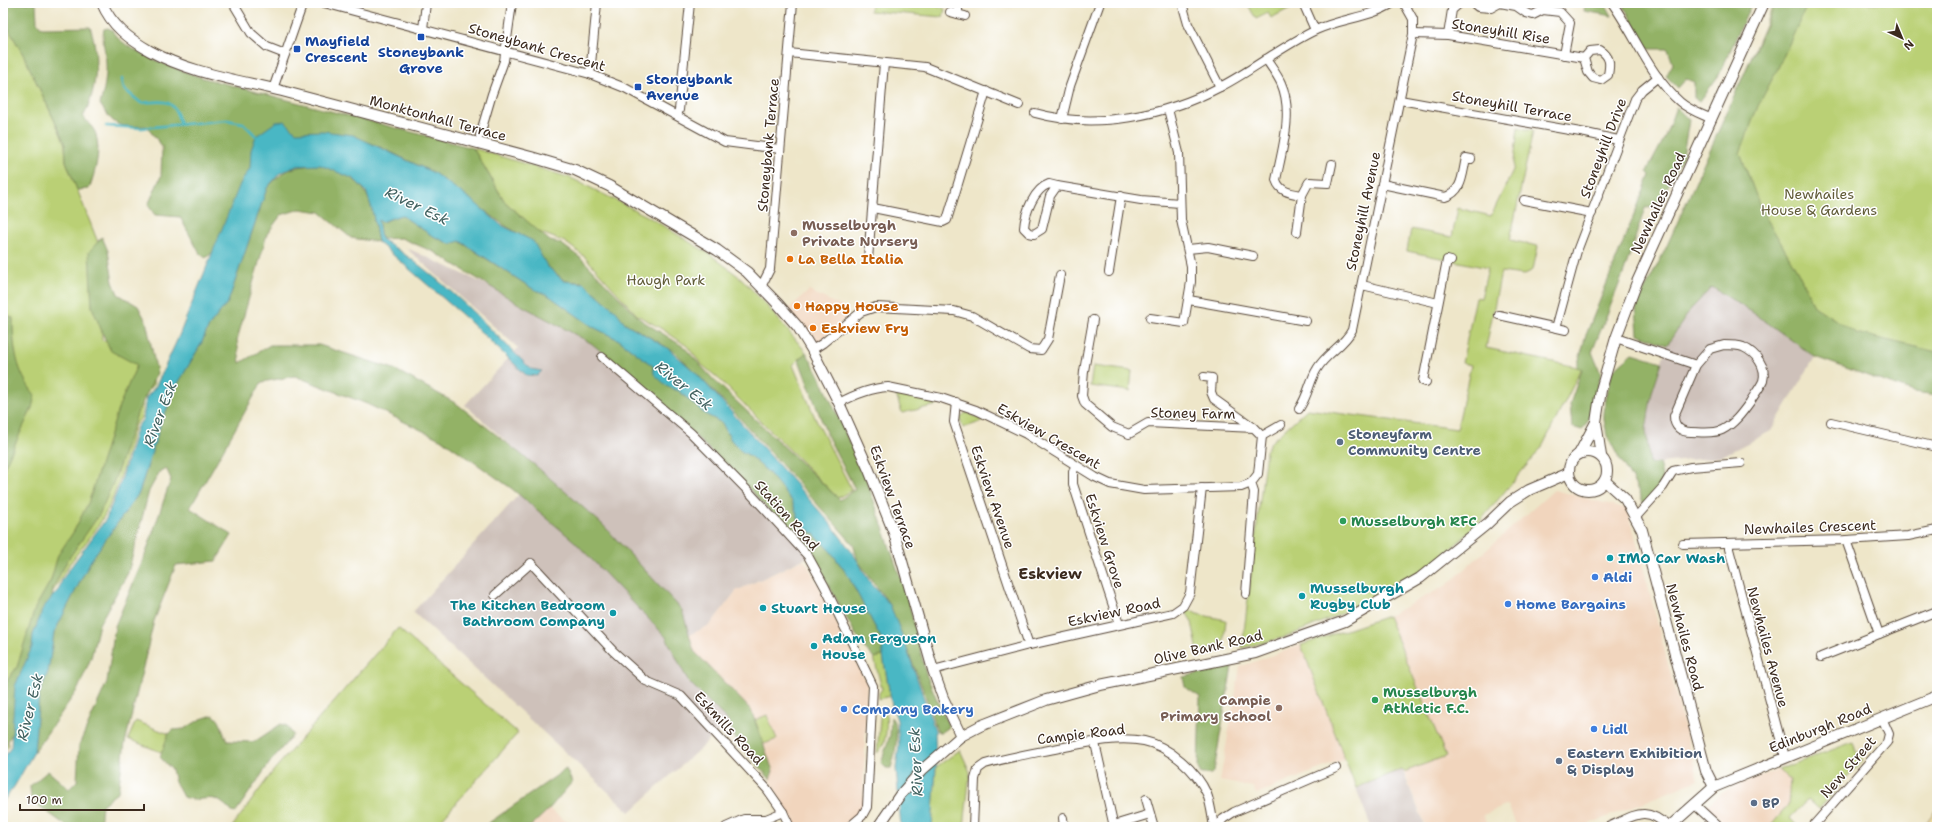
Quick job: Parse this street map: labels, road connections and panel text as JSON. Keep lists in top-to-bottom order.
{
  "streets": {
    "main road": [
      "Monktonhall Terrace",
      "Newhailes Road",
      "Eskview Terrace",
      "Olive Bank Road",
      "Edinburgh Road"
    ],
    "street": [
      "Stoneyhill Rise",
      "Stoneybank Crescent",
      "Stoneyhill Terrace",
      "Stoneybank Terrace",
      "Stoneyhill Drive",
      "Stoneyhill Avenue",
      "Stoney Farm",
      "Eskview Crescent",
      "Eskview Avenue",
      "Station Road",
      "Newhailes Crescent",
      "Eskview Grove",
      "Eskview Road",
      "Newhailes Avenue",
      "Eskmills Road",
      "Campie Road",
      "New Street"
    ]
  },
  "crossings": [
    ["Stoneyhill Rise", "Stoneyhill Avenue"],
    ["Stoneybank Crescent", "Stoneybank Terrace"],
    ["Stoneyhill Terrace", "Stoneyhill Drive"],
    ["Stoneyhill Terrace", "Stoneyhill Avenue"],
    ["Monktonhall Terrace", "Stoneybank Terrace"],
    ["Monktonhall Terrace", "Eskview Terrace"],
    ["Stoneybank Terrace", "Eskview Terrace"],
    ["Newhailes Road", "Olive Bank Road"],
    ["Newhailes Road", "Edinburgh Road"],
    ["Eskview Crescent", "Eskview Terrace"],
    ["Eskview Crescent", "Eskview Avenue"],
    ["Eskview Crescent", "Eskview Grove"],
    ["Eskview Crescent", "Eskview Road"],
    ["Eskview Terrace", "Eskview Road"],
    ["Eskview Terrace", "Olive Bank Road"],
    ["Eskview Avenue", "Eskview Road"],
    ["Newhailes Crescent", "Newhailes Avenue"],
    ["Eskview Grove", "Eskview Road"],
    ["Newhailes Avenue", "Edinburgh Road"],
    ["Edinburgh Road", "New Street"]
  ],
  "districts": ["Eskview"],
  "water": ["River Esk"],
  "parks": ["Newhailes House & Gardens", "Haugh Park"],
  "places": {
    "transit": ["Stoneybank Grove", "Mayfield Crescent", "Stoneybank Avenue"],
    "other": [
      "Musselburgh Private Nursery",
      "La Bella Italia",
      "Happy House",
      "Eskview Fry",
      "Stoneyfarm Community Centre",
      "Musselburgh RFC",
      "IMO Car Wash",
      "Aldi",
      "Musselburgh Rugby Club",
      "Home Bargains",
      "Stuart House",
      "The Kitchen Bedroom Bathroom Company",
      "Adam Ferguson House",
      "Musselburgh Athletic F.C.",
      "Campie Primary School",
      "Company Bakery",
      "Lidl",
      "Eastern Exhibition & Display",
      "BP"
    ]
  },
  "scale_bar": "100 m",
  "north": "bottom right"
}
